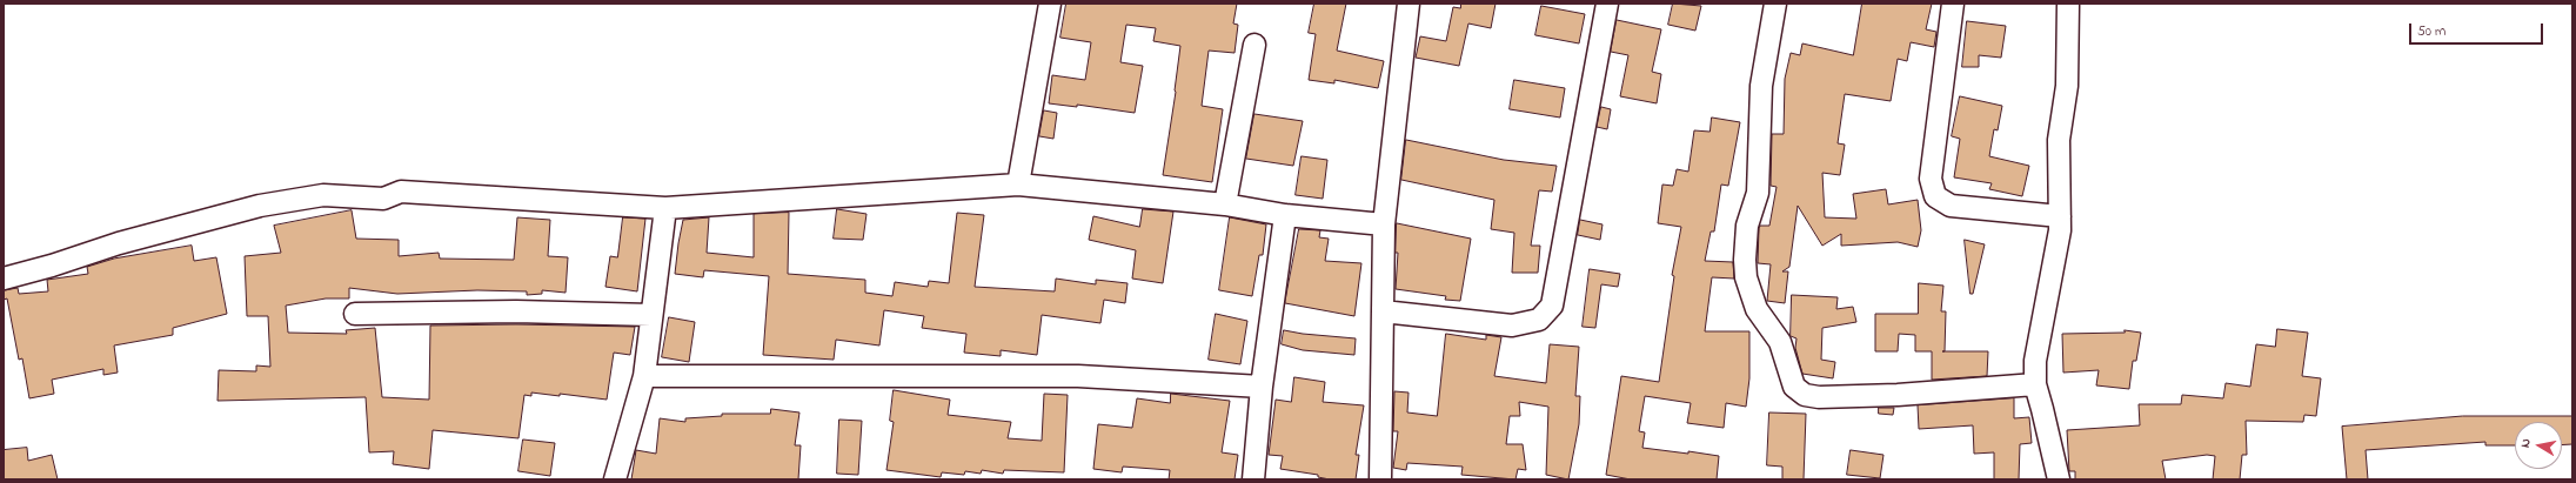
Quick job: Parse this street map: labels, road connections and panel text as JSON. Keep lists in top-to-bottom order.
{
  "scale_bar": "50 m",
  "north": "left"
}
